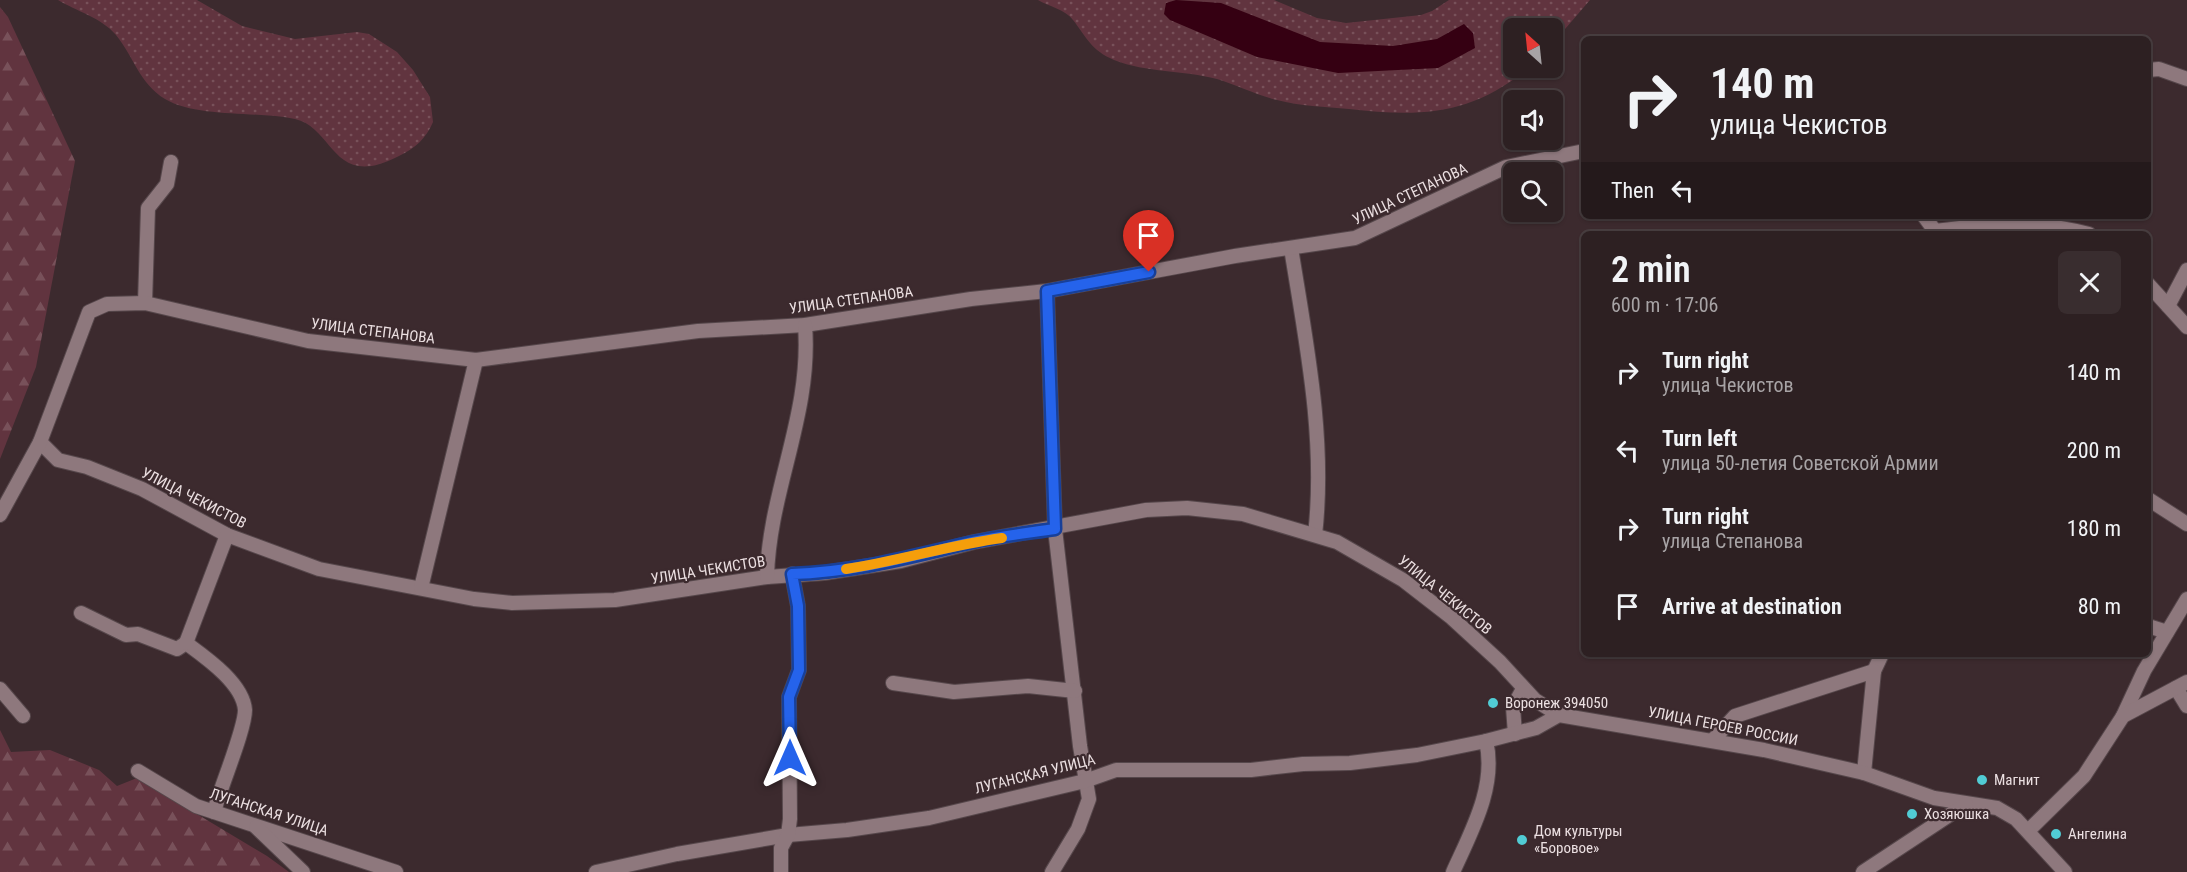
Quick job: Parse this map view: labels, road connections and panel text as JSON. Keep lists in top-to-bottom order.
{
  "streets": {
    "street": [
      "УЛИЦА СТЕПАНОВА",
      "УЛИЦА ЧЕКИСТОВ",
      "УЛИЦА ГЕРОЕВ РОССИИ",
      "ЛУГАНСКАЯ УЛИЦА"
    ]
  },
  "crossings": [
    ["УЛИЦА ЧЕКИСТОВ", "УЛИЦА ГЕРОЕВ РОССИИ"]
  ],
  "places": [
    "Воронеж 394050",
    "Магнит",
    "Хозяюшка",
    "Ангелина",
    "Дом культуры «Боровое»"
  ],
  "north": "top left",
  "page": {
    "turn": ["140 m", "улица Чекистов"],
    "then": "Then",
    "heading": ["2 min", "600 m · 17:06"],
    "list": [
      {
        "name": "Turn right",
        "note": "улица Чекистов",
        "value": "140 m"
      },
      {
        "name": "Turn left",
        "note": "улица 50-летия Советской Армии",
        "value": "200 m"
      },
      {
        "name": "Turn right",
        "note": "улица Степанова",
        "value": "180 m"
      },
      {
        "name": "Arrive at destination",
        "value": "80 m"
      }
    ]
  }
}
